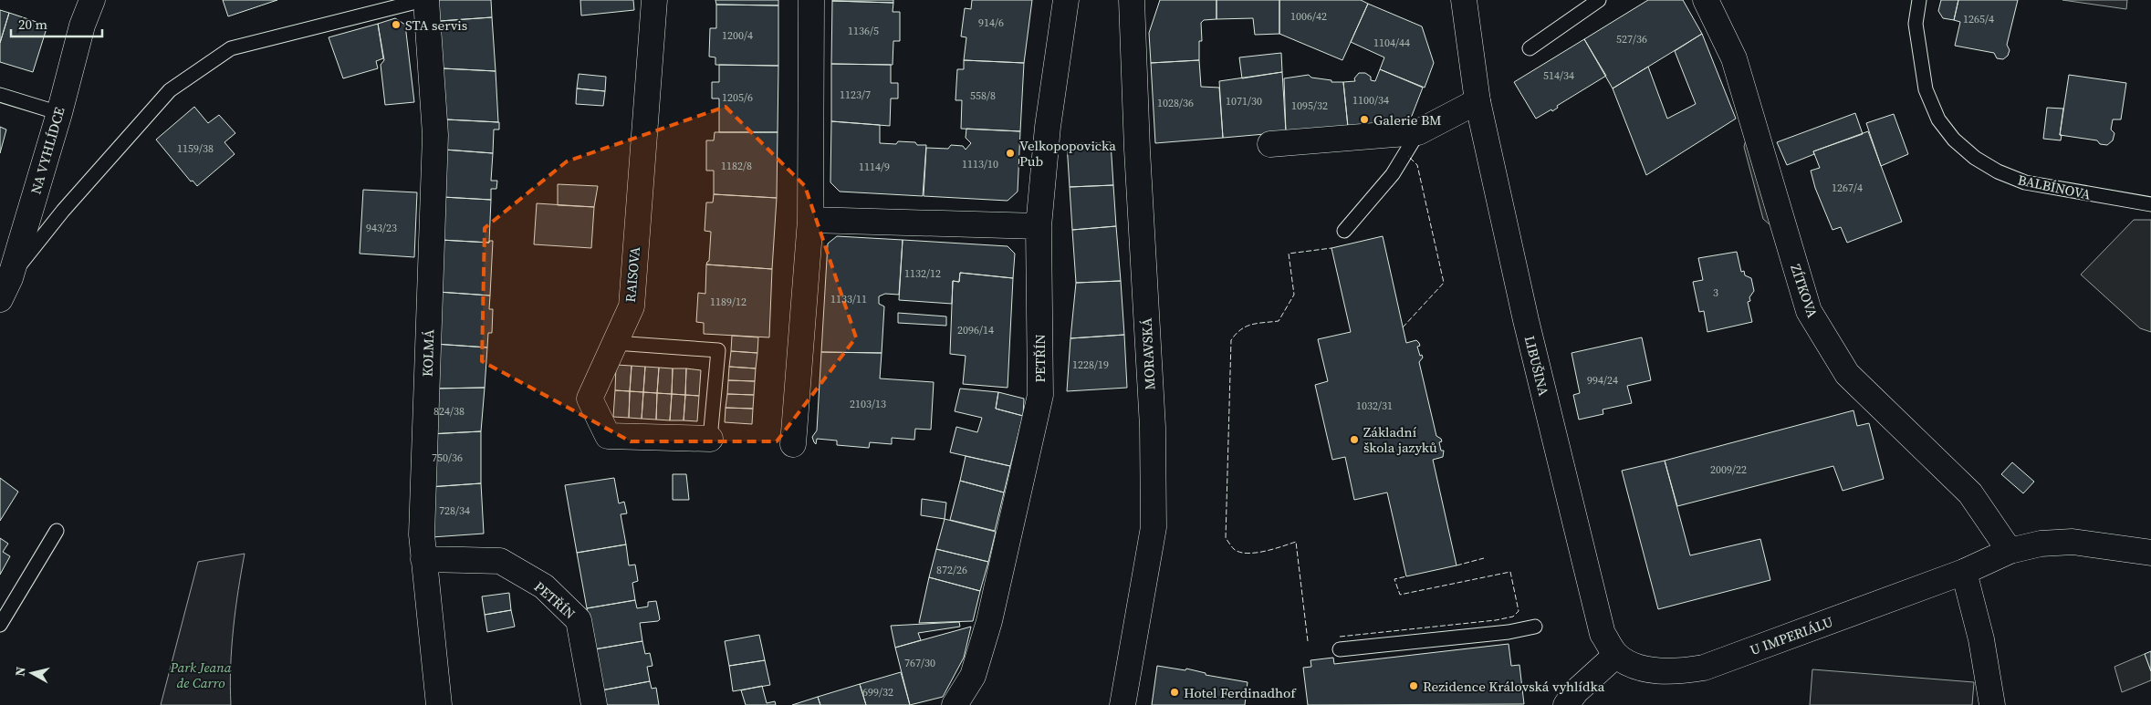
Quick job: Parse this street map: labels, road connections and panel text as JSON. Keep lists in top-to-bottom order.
{
  "streets": {
    "street": [
      "NA VYHLÍDCE",
      "RAISOVA",
      "ZÍTKOVA",
      "KOLMÁ",
      "MORAVSKÁ",
      "PETŘÍN",
      "LIBUŠINA",
      "U IMPERIÁLU"
    ],
    "lane": ["BALBÍNOVA"]
  },
  "crossings": [
    ["ZÍTKOVA", "U IMPERIÁLU"],
    ["KOLMÁ", "PETŘÍN"],
    ["LIBUŠINA", "U IMPERIÁLU"]
  ],
  "parks": ["Park Jeana de Carro"],
  "places": [
    "STA servis",
    "Galerie BM",
    "Velkopopovicka Pub",
    "Základní škola jazyků",
    "Rezidence Královská vyhlídka",
    "Hotel Ferdinadhof"
  ],
  "house_numbers": [
    "1006/42",
    "1265/4",
    "914/6",
    "1136/5",
    "1200/4",
    "527/36",
    "1104/44",
    "514/34",
    "1123/7",
    "558/8",
    "1205/6",
    "1100/34",
    "1071/30",
    "1028/36",
    "1095/32",
    "1159/38",
    "1113/10",
    "1182/8",
    "1114/9",
    "1267/4",
    "943/23",
    "1132/12",
    "3",
    "1133/11",
    "1189/12",
    "2096/14",
    "1228/19",
    "994/24",
    "2103/13",
    "1032/31",
    "824/38",
    "750/36",
    "2009/22",
    "728/34",
    "872/26",
    "767/30",
    "699/32"
  ],
  "scale_bar": "20 m",
  "north": "left"
}
